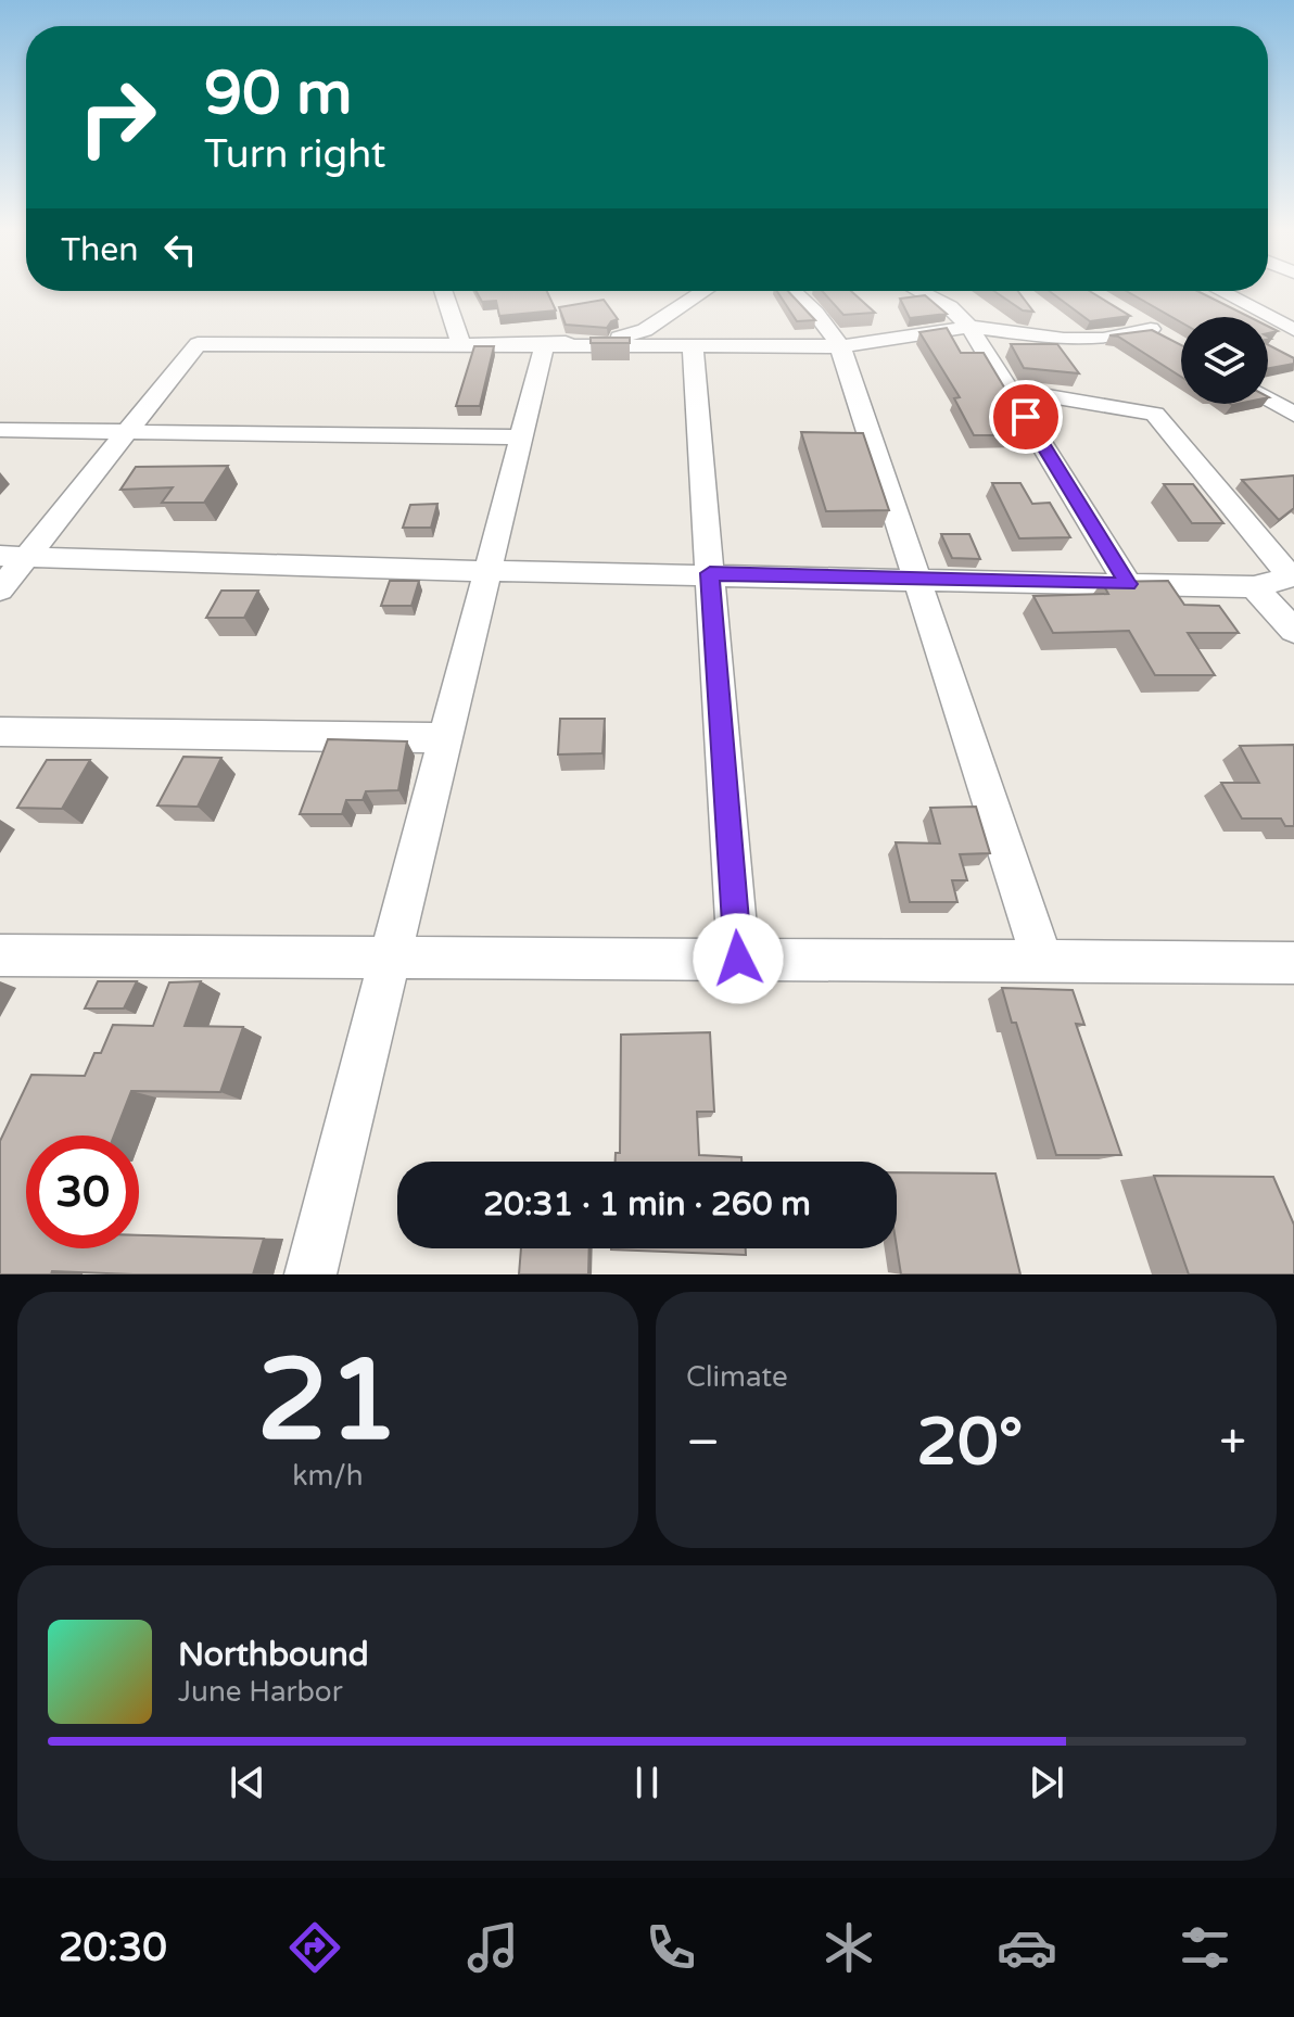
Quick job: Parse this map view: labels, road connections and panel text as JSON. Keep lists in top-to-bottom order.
{
  "page": {
    "turn": ["90 m", "Turn right"],
    "then": "Then",
    "limit": "30",
    "trip": "20:31 · 1 min · 260 m",
    "tile": [
      ["21", "km/h"],
      "Climate"
    ],
    "heat": ["−", "20°", "+"],
    "song": ["Northbound", "June Harbor"],
    "tabs": "20:30"
  }
}
